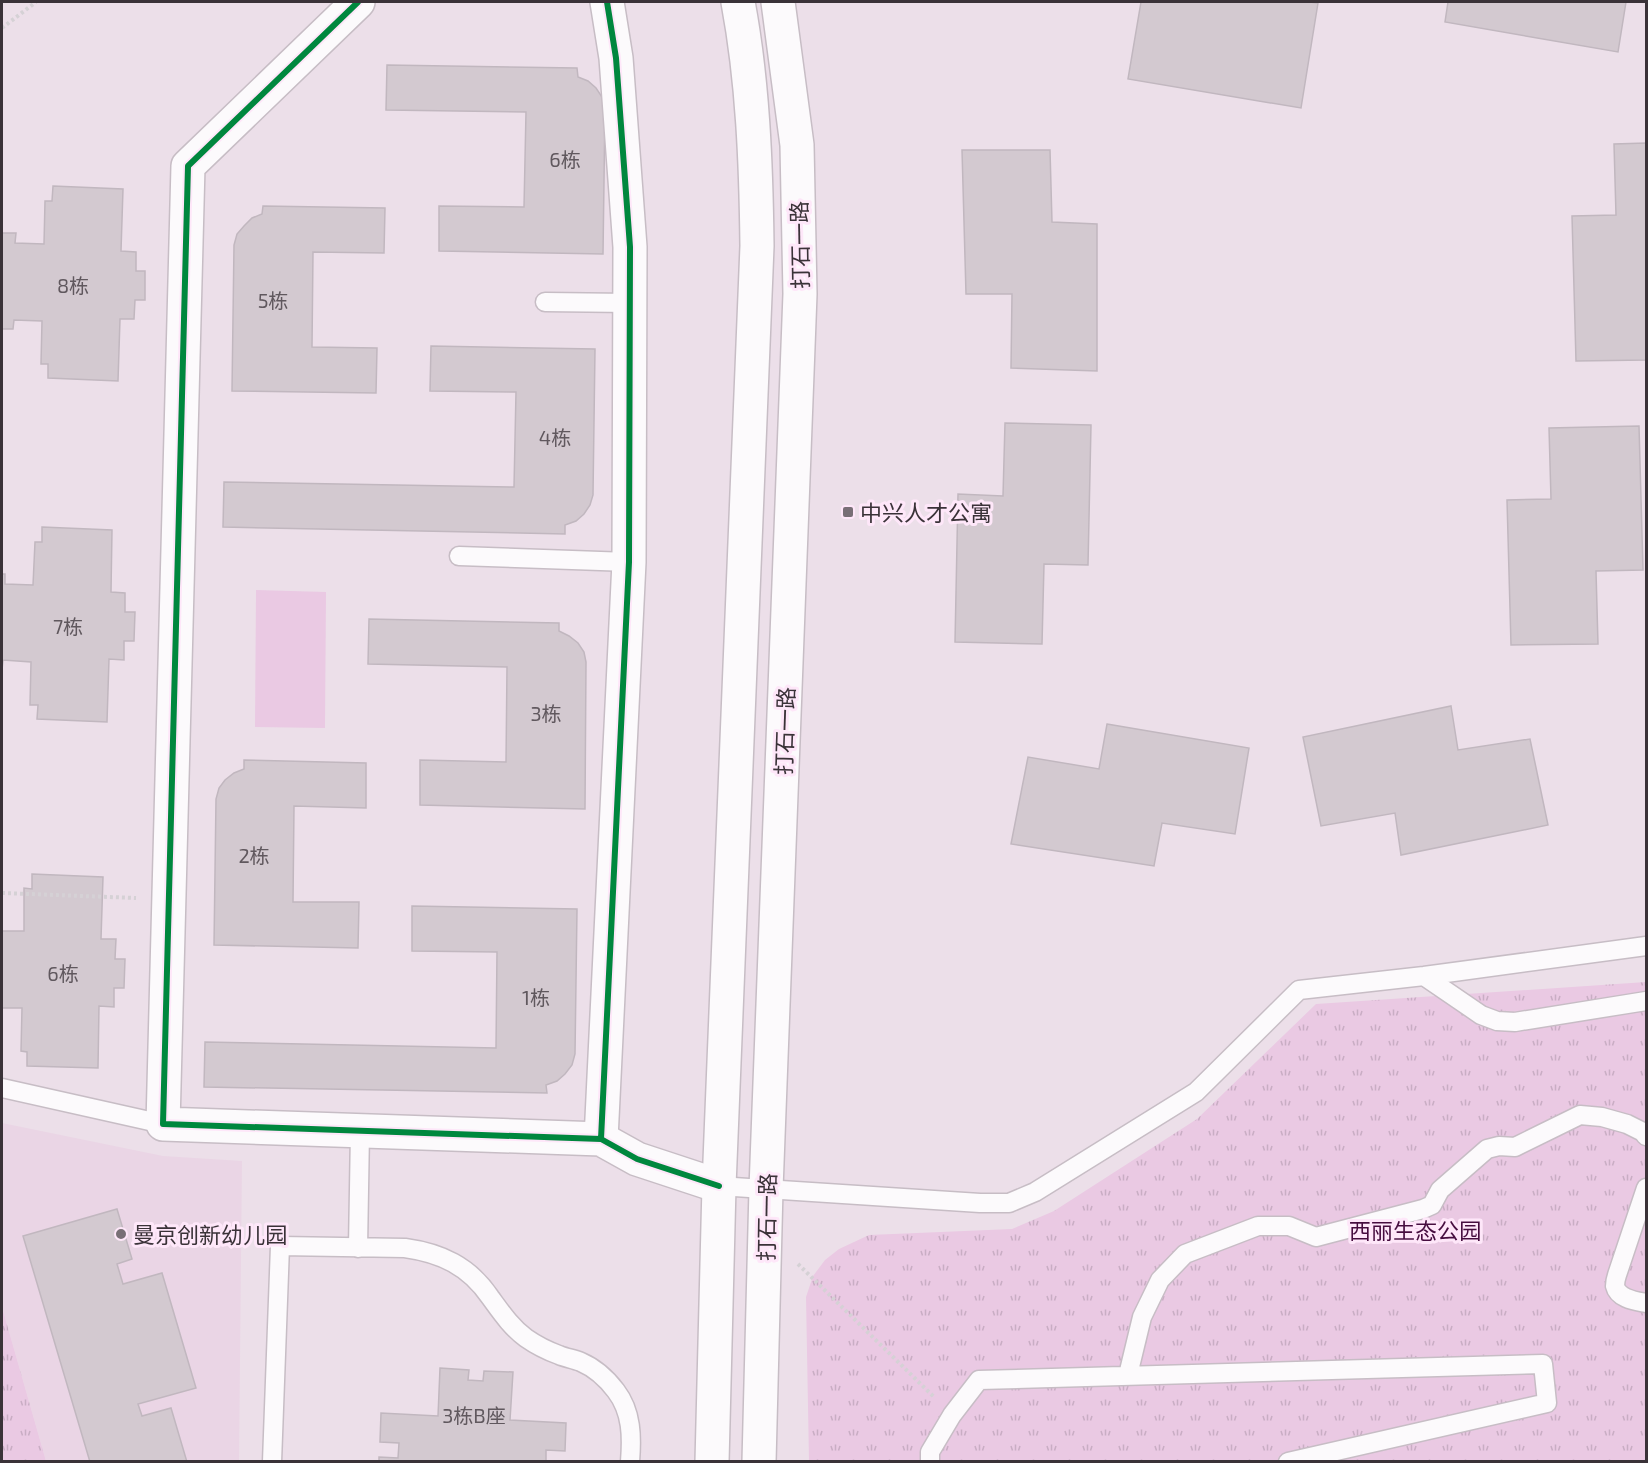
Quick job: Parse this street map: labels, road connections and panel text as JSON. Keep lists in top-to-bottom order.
{
  "streets": {
    "main road": ["打石一路"]
  },
  "parks": ["西丽生态公园"],
  "places": {
    "transit": ["中兴人才公寓"],
    "other": ["曼京创新幼儿园"]
  },
  "house_numbers": [
    "6栋",
    "8栋",
    "5栋",
    "4栋",
    "7栋",
    "3栋",
    "2栋",
    "6栋",
    "1栋",
    "3栋B座"
  ]
}
